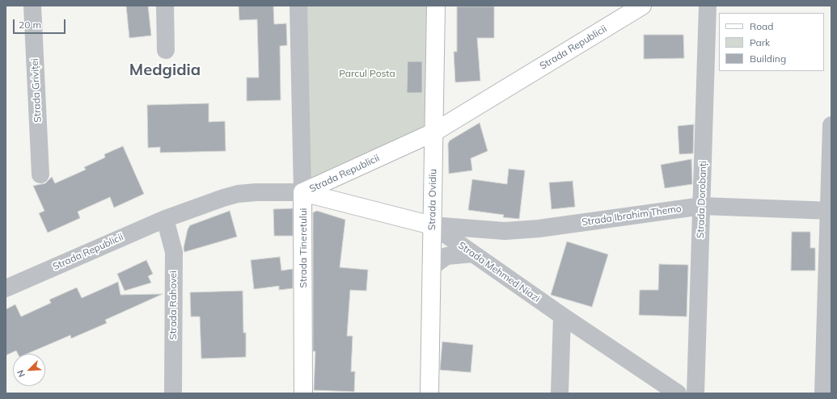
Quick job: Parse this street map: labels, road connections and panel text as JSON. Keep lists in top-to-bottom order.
{
  "streets": {
    "main road": [
      "Strada Republicii",
      "Strada Ovidiu",
      "Strada Tineretului",
      "Strada Mehmed Niazi"
    ],
    "street": [
      "Strada Griviței",
      "Strada Dorobanți",
      "Strada Ibrahim Themo",
      "Strada Rahovei"
    ]
  },
  "crossings": [
    ["Strada Republicii", "Strada Ovidiu"],
    ["Strada Republicii", "Strada Tineretului"],
    ["Strada Republicii", "Strada Mehmed Niazi"],
    ["Strada Republicii", "Strada Rahovei"],
    ["Strada Ovidiu", "Strada Ibrahim Themo"],
    ["Strada Ovidiu", "Strada Mehmed Niazi"],
    ["Strada Dorobanți", "Strada Ibrahim Themo"],
    ["Strada Ibrahim Themo", "Strada Mehmed Niazi"],
    ["Strada Tineretului", "Strada Mehmed Niazi"]
  ],
  "districts": ["Medgidia"],
  "parks": ["Parcul Posta"],
  "legend": ["Road", "Park", "Building"],
  "scale_bar": "20 m",
  "north": "bottom left"
}
